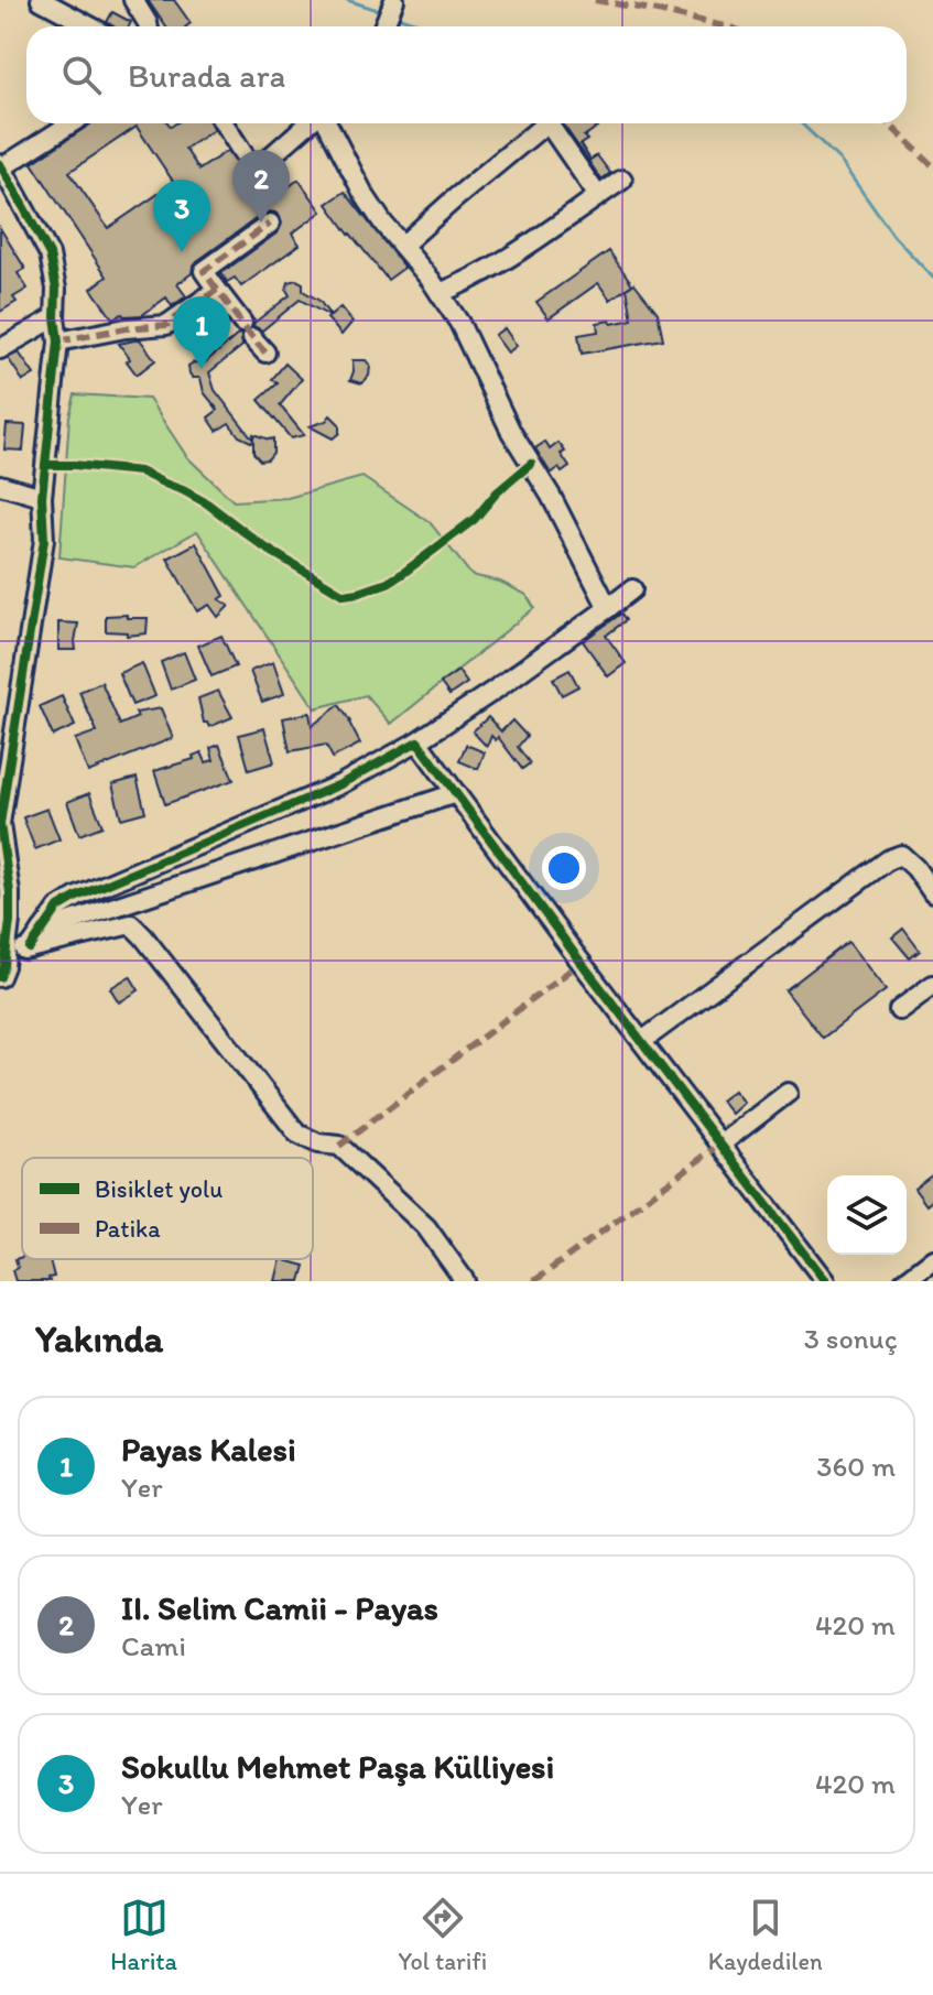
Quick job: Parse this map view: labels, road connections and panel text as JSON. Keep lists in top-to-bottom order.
{
  "legend": ["Bisiklet yolu", "Patika"],
  "page": {
    "search": "Burada ara",
    "pins": ["2", "3", "1"],
    "heading": ["Yakında", "3 sonuç"],
    "list": [
      {
        "mark": "1",
        "name": "Payas Kalesi",
        "note": "Yer",
        "value": "360 m"
      },
      {
        "mark": "2",
        "name": "II. Selim Camii - Payas",
        "note": "Cami",
        "value": "420 m"
      },
      {
        "mark": "3",
        "name": "Sokullu Mehmet Paşa Külliyesi",
        "note": "Yer",
        "value": "420 m"
      }
    ],
    "nav": ["Harita", "Yol tarifi", "Kaydedilen"]
  }
}
